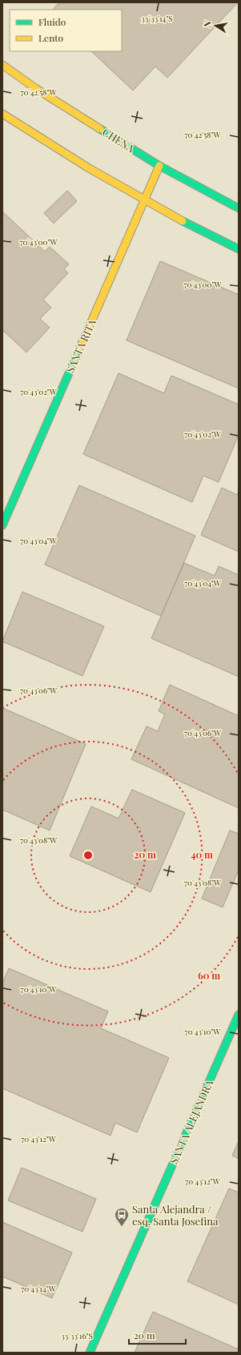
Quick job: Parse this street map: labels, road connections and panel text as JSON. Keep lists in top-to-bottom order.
{
  "streets": {
    "street": ["CHENA", "SANTA RITA", "SANTA ALEJANDRA"]
  },
  "crossings": [
    ["CHENA", "SANTA RITA"]
  ],
  "places": {
    "bus stop": ["Santa Alejandra / esq. Santa Josefina"]
  },
  "legend": ["Fluido", "Lento"],
  "scale_bar": "20 m",
  "north": "left",
  "coordinates": [
    "33°33'14\"S",
    "70°42'58\"W",
    "70°43'00\"W",
    "70°43'02\"W",
    "70°43'04\"W",
    "70°43'06\"W",
    "70°43'08\"W",
    "70°43'10\"W",
    "70°43'12\"W",
    "70°43'14\"W",
    "33°33'16\"S"
  ],
  "rings": ["20 m", "40 m", "60 m"]
}
